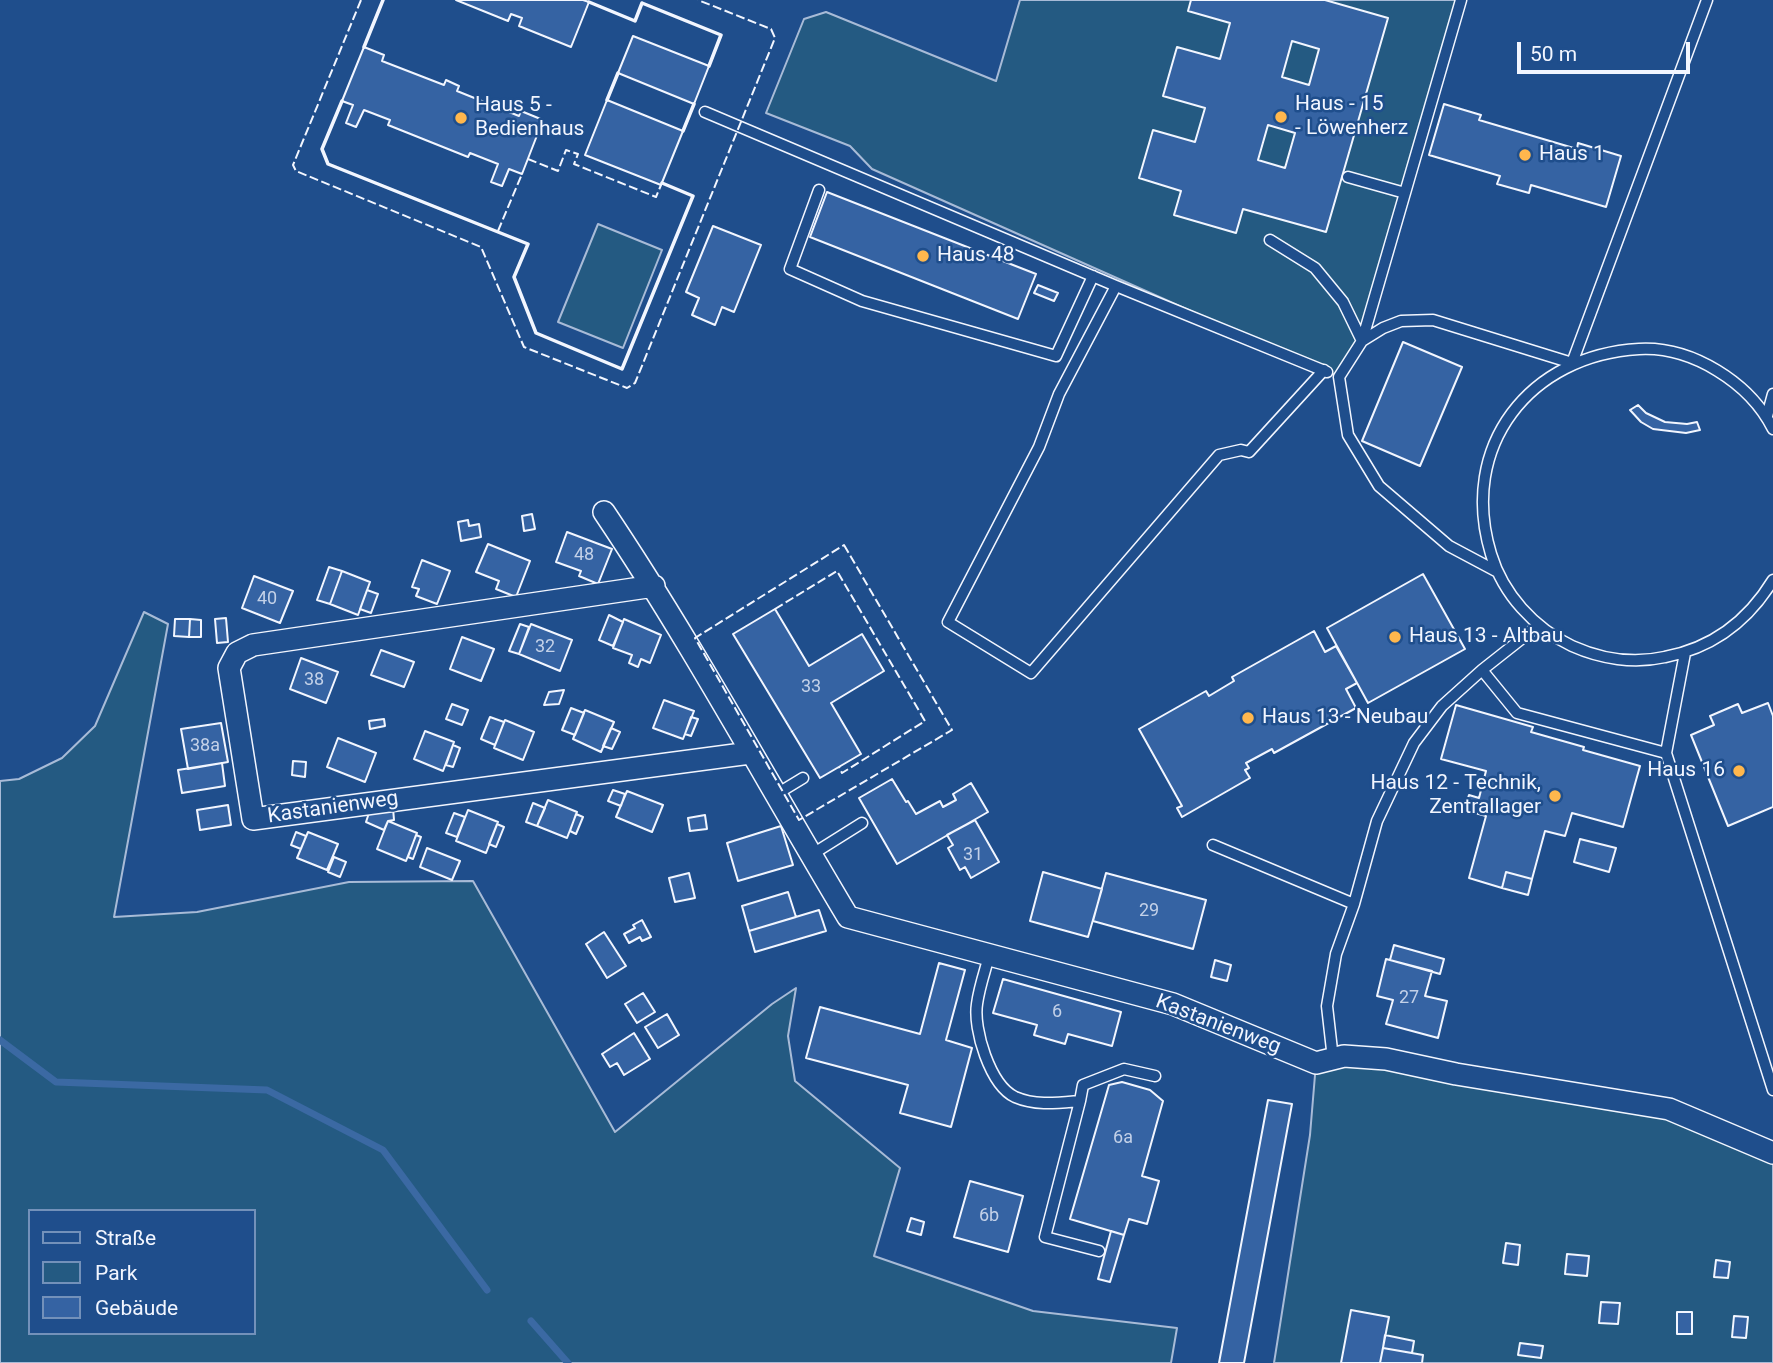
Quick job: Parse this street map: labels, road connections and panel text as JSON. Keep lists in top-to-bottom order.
{
  "streets": {
    "street": ["Kastanienweg"]
  },
  "places": [
    "Haus - 15 - Löwenherz",
    "Haus 5 - Bedienhaus",
    "Haus 1",
    "Haus 48",
    "Haus 13 - Altbau",
    "Haus 13 - Neubau",
    "Haus 16",
    "Haus 12 - Technik, Zentrallager"
  ],
  "house_numbers": [
    "48",
    "40",
    "32",
    "38",
    "33",
    "38a",
    "31",
    "29",
    "27",
    "6",
    "6a",
    "6b"
  ],
  "legend": ["Straße", "Park", "Gebäude"],
  "scale_bar": "50 m"
}
